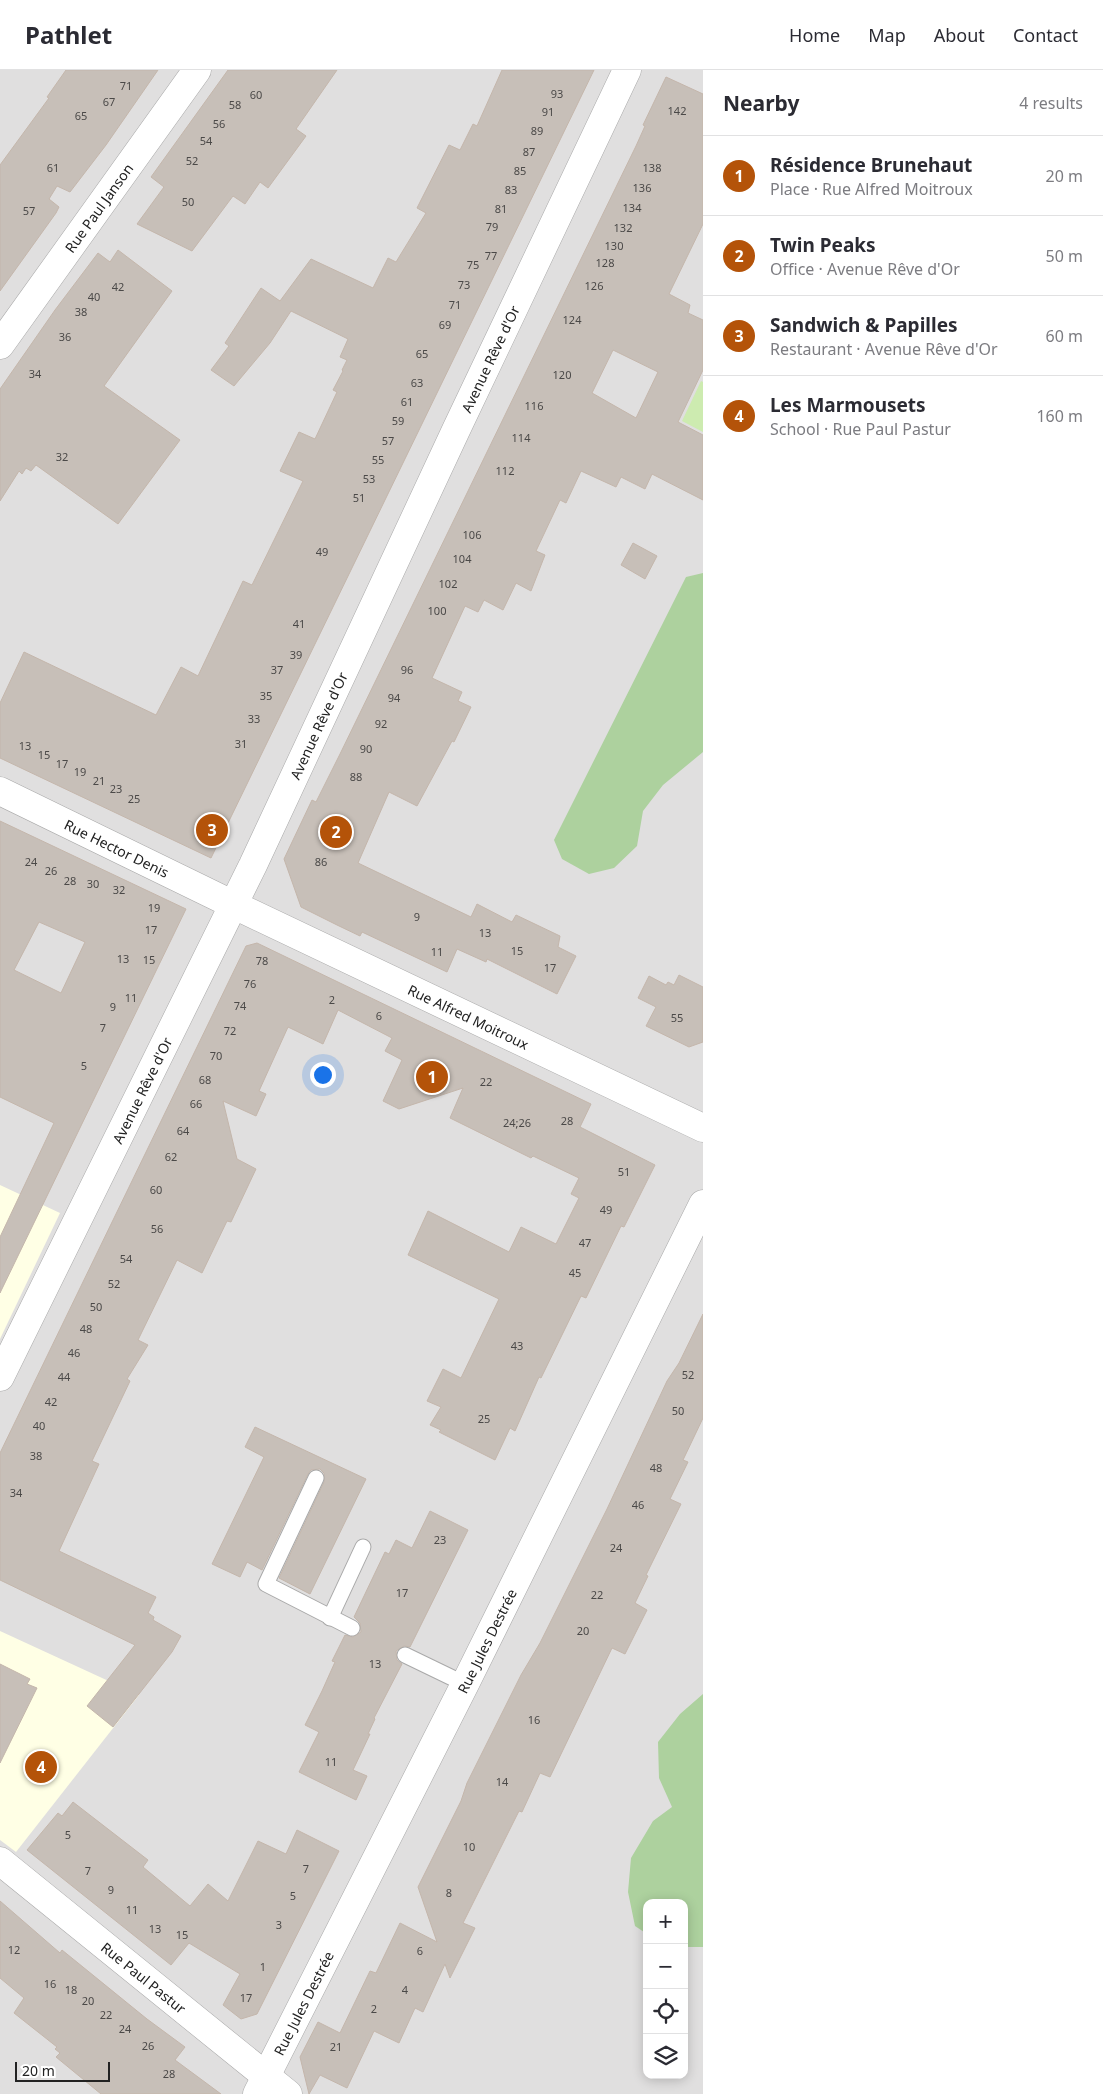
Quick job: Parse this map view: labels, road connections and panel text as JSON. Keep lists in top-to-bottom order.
{
  "streets": {
    "street": [
      "Rue Paul Janson",
      "Avenue Rêve d'Or",
      "Rue Hector Denis",
      "Rue Alfred Moitroux",
      "Rue Jules Destrée",
      "Rue Paul Pastur"
    ]
  },
  "crossings": [
    ["Avenue Rêve d'Or", "Rue Hector Denis"],
    ["Avenue Rêve d'Or", "Rue Alfred Moitroux"],
    ["Rue Hector Denis", "Rue Alfred Moitroux"],
    ["Rue Jules Destrée", "Rue Paul Pastur"]
  ],
  "house_numbers": [
    "71",
    "93",
    "60",
    "67",
    "58",
    "142",
    "91",
    "65",
    "56",
    "89",
    "54",
    "87",
    "52",
    "61",
    "138",
    "85",
    "136",
    "83",
    "50",
    "134",
    "81",
    "57",
    "79",
    "132",
    "130",
    "77",
    "128",
    "75",
    "73",
    "126",
    "42",
    "40",
    "71",
    "38",
    "124",
    "69",
    "36",
    "65",
    "34",
    "120",
    "63",
    "61",
    "116",
    "59",
    "114",
    "57",
    "32",
    "55",
    "112",
    "53",
    "51",
    "106",
    "49",
    "104",
    "102",
    "100",
    "41",
    "39",
    "37",
    "96",
    "35",
    "94",
    "33",
    "92",
    "31",
    "13",
    "90",
    "15",
    "17",
    "19",
    "88",
    "21",
    "23",
    "25",
    "24",
    "86",
    "26",
    "28",
    "30",
    "32",
    "19",
    "9",
    "17",
    "13",
    "15",
    "11",
    "13",
    "15",
    "78",
    "17",
    "76",
    "11",
    "2",
    "74",
    "9",
    "6",
    "55",
    "7",
    "72",
    "70",
    "5",
    "68",
    "22",
    "66",
    "28",
    "24;26",
    "64",
    "62",
    "51",
    "60",
    "49",
    "56",
    "47",
    "54",
    "45",
    "52",
    "50",
    "48",
    "43",
    "46",
    "52",
    "44",
    "42",
    "50",
    "25",
    "40",
    "38",
    "48",
    "34",
    "46",
    "23",
    "24",
    "17",
    "22",
    "20",
    "13",
    "16",
    "11",
    "14",
    "5",
    "10",
    "7",
    "7",
    "9",
    "8",
    "5",
    "11",
    "3",
    "13",
    "15",
    "12",
    "6",
    "1",
    "16",
    "18",
    "4",
    "17",
    "20",
    "2",
    "22",
    "24",
    "26",
    "21",
    "28"
  ],
  "scale_bar": "20 m",
  "page": {
    "header": "Pathlet",
    "nav": [
      "Home",
      "Map",
      "About",
      "Contact"
    ],
    "heading": ["Nearby", "4 results"],
    "list": [
      {
        "mark": "1",
        "name": "Résidence Brunehaut",
        "note": "Place · Rue Alfred Moitroux",
        "value": "20 m"
      },
      {
        "mark": "2",
        "name": "Twin Peaks",
        "note": "Office · Avenue Rêve d'Or",
        "value": "50 m"
      },
      {
        "mark": "3",
        "name": "Sandwich & Papilles",
        "note": "Restaurant · Avenue Rêve d'Or",
        "value": "60 m"
      },
      {
        "mark": "4",
        "name": "Les Marmousets",
        "note": "School · Rue Paul Pastur",
        "value": "160 m"
      }
    ],
    "pins": [
      "3",
      "2",
      "1",
      "4"
    ],
    "map_buttons": ["+", "−"],
    "scale": "20 m"
  }
}
